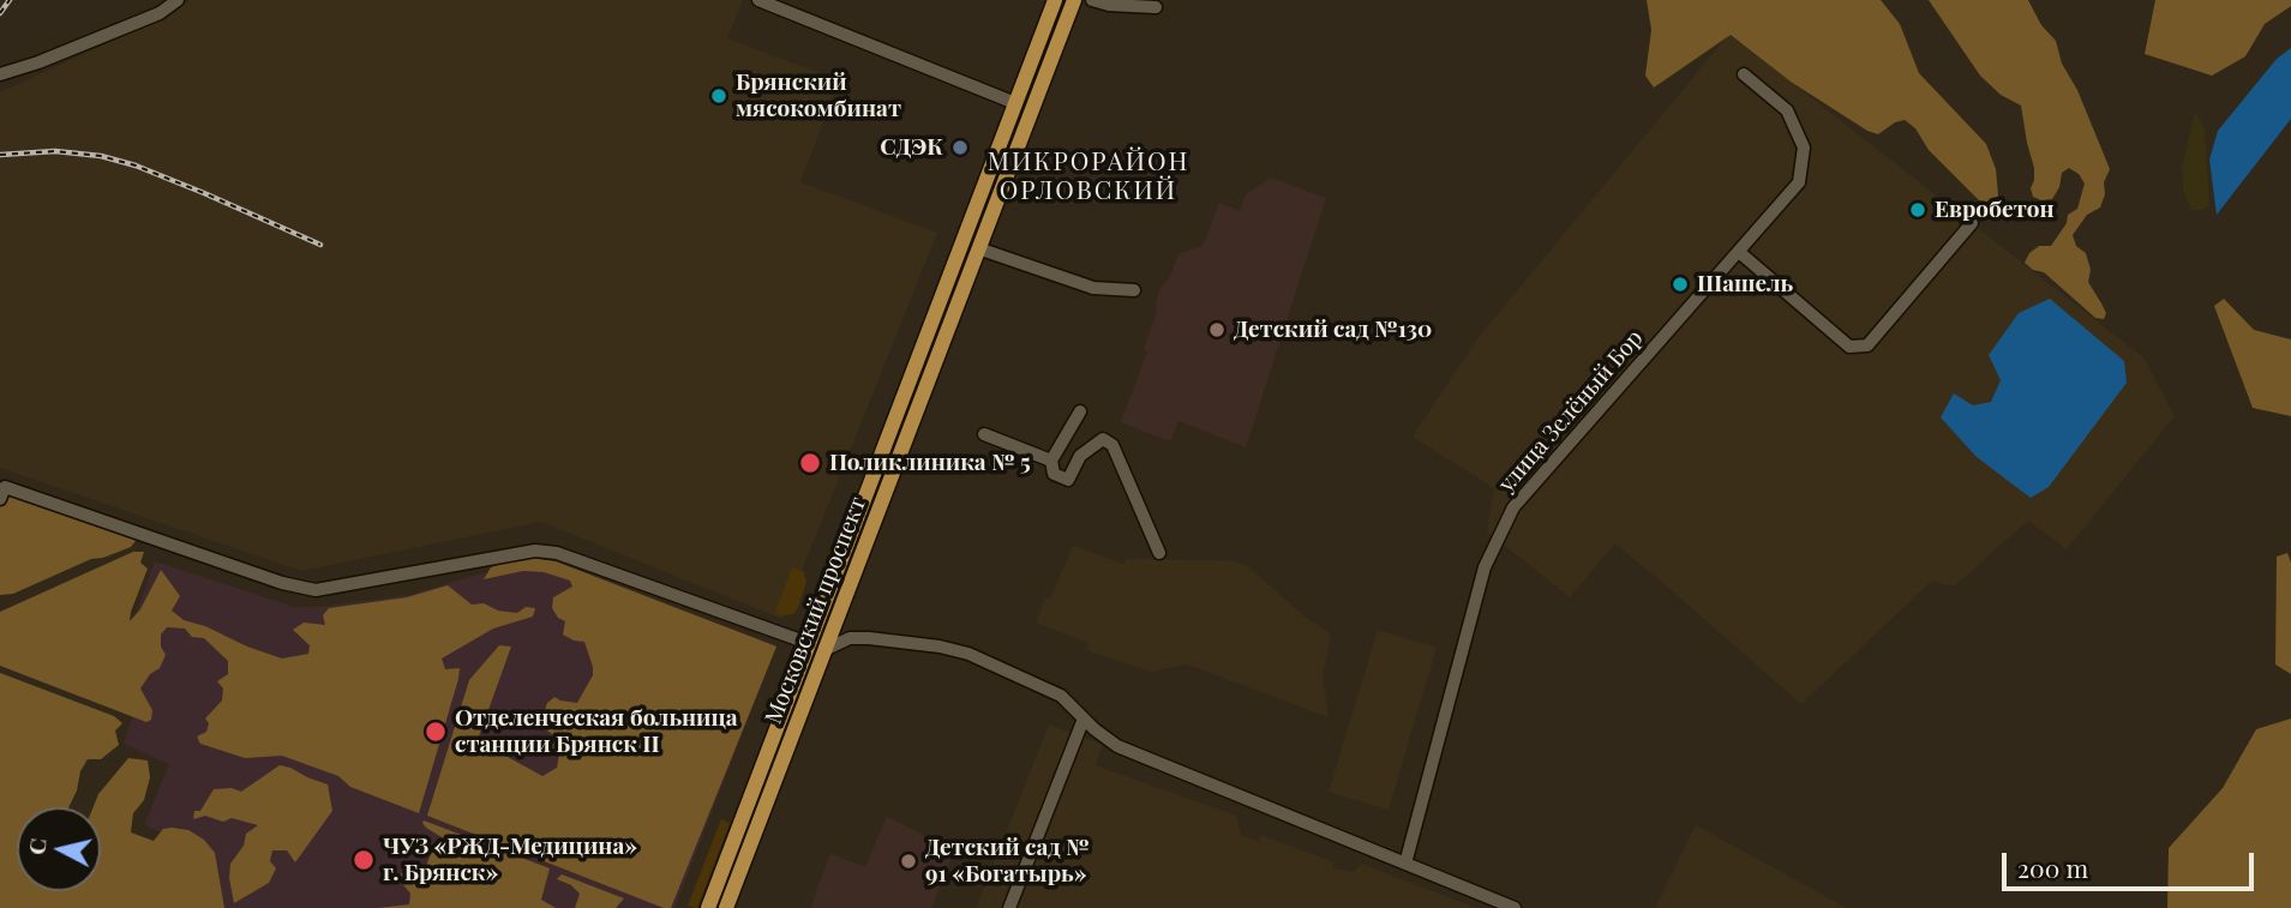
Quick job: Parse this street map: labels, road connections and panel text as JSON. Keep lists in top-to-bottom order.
{
  "streets": {
    "main road": ["Московский проспект"],
    "street": ["улица Зелёный Бор"]
  },
  "districts": ["МИКРОРАЙОН ОРЛОВСКИЙ"],
  "places": [
    "Брянский мясокомбинат",
    "СДЭК",
    "Евробетон",
    "Шашель",
    "Детский сад №130",
    "Поликлиника № 5",
    "Отделенческая больница станции Брянск II",
    "ЧУЗ «РЖД-Медицина» г. Брянск»",
    "Детский сад № 91 «Богатырь»"
  ],
  "scale_bar": "200 m",
  "north": "left"
}
